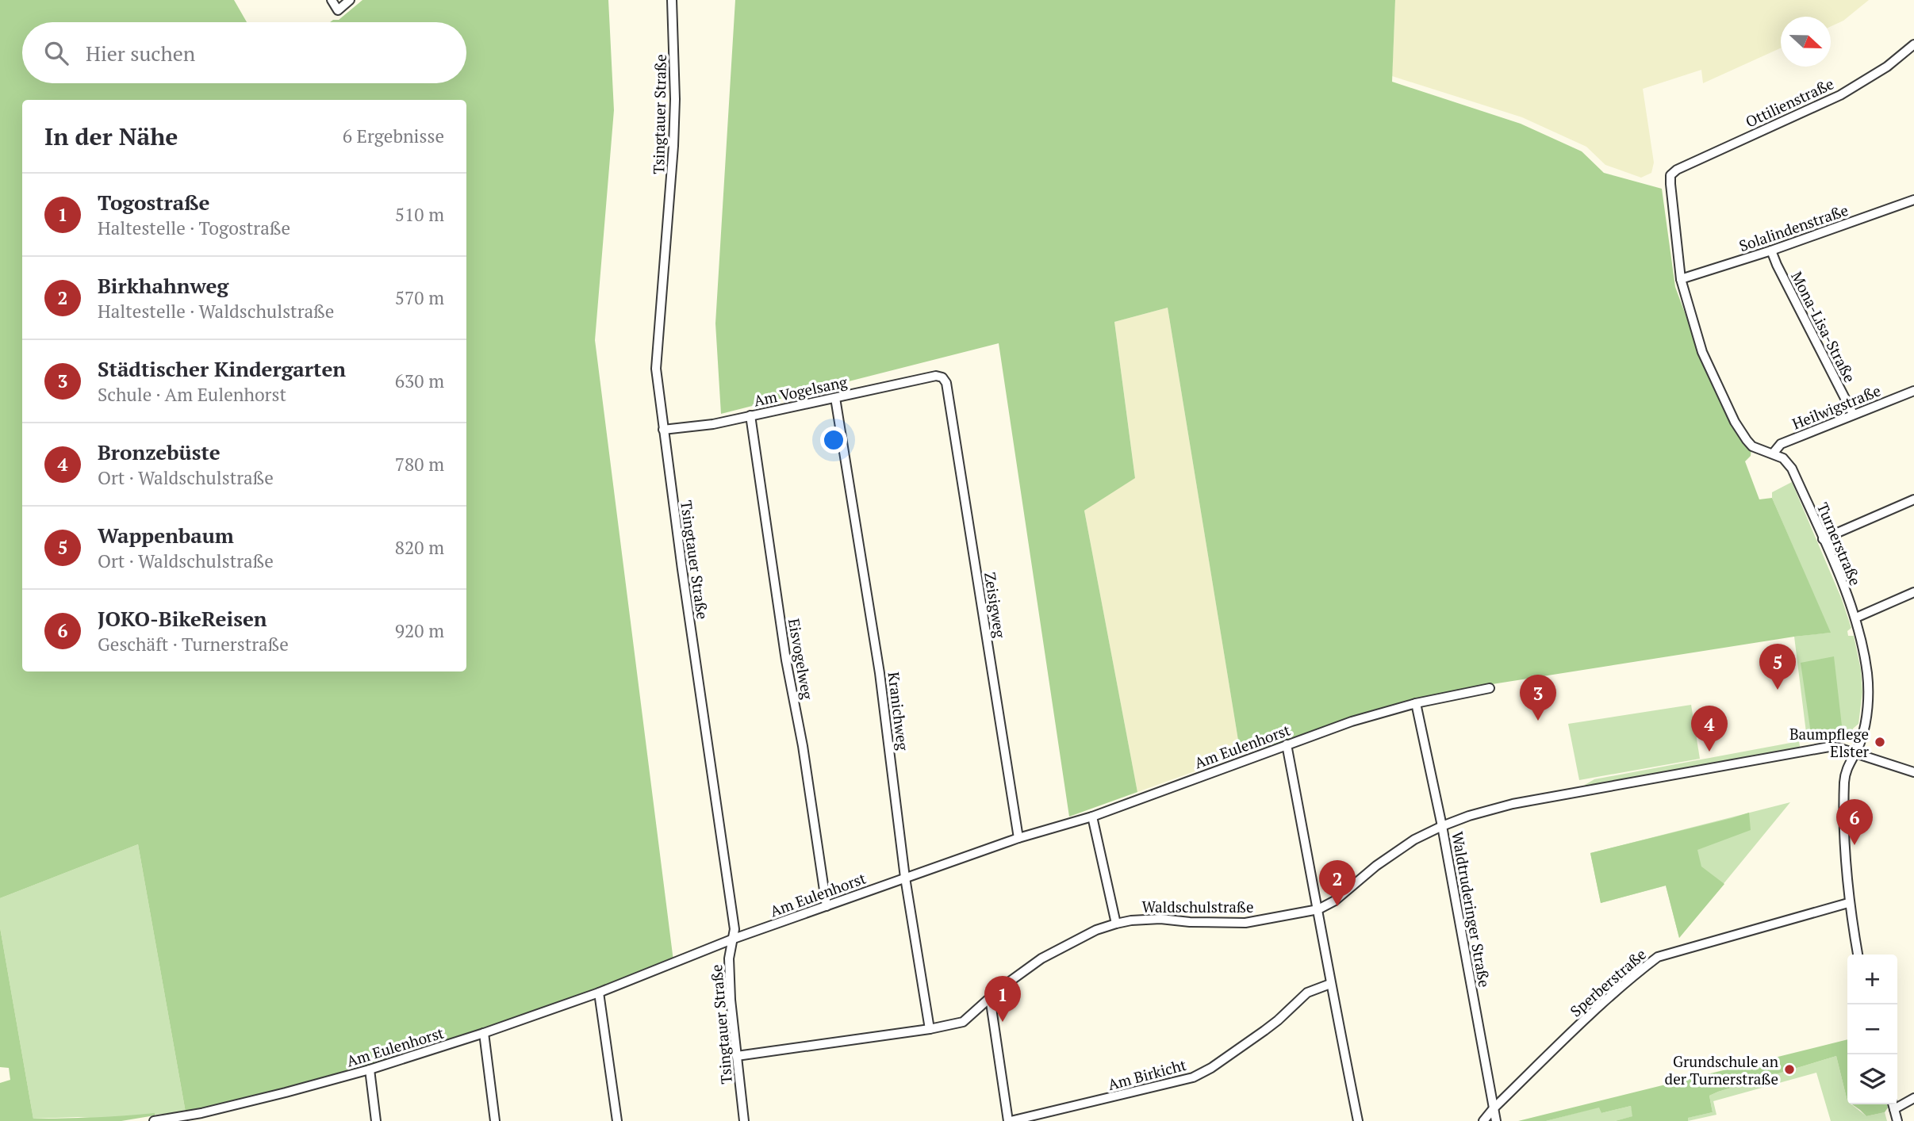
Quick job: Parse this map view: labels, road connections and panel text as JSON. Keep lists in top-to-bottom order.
{
  "streets": {
    "street": [
      "Ottilienstraße",
      "Tsingtauer Straße",
      "Solalindenstraße",
      "Mona-Lisa-Straße",
      "Am Vogelsang",
      "Heilwigstraße",
      "Turnerstraße",
      "Zeisigweg",
      "Eisvogelweg",
      "Kranichweg",
      "Am Eulenhorst",
      "Waldschulstraße",
      "Waldtruderinger Straße",
      "Sperberstraße",
      "Am Birkicht"
    ]
  },
  "crossings": [
    ["Ottilienstraße", "Turnerstraße"],
    ["Tsingtauer Straße", "Am Vogelsang"],
    ["Tsingtauer Straße", "Am Eulenhorst"],
    ["Tsingtauer Straße", "Waldschulstraße"],
    ["Solalindenstraße", "Mona-Lisa-Straße"],
    ["Solalindenstraße", "Turnerstraße"],
    ["Mona-Lisa-Straße", "Heilwigstraße"],
    ["Am Vogelsang", "Zeisigweg"],
    ["Am Vogelsang", "Eisvogelweg"],
    ["Am Vogelsang", "Kranichweg"],
    ["Heilwigstraße", "Turnerstraße"],
    ["Turnerstraße", "Waldschulstraße"],
    ["Turnerstraße", "Sperberstraße"],
    ["Zeisigweg", "Am Eulenhorst"],
    ["Eisvogelweg", "Am Eulenhorst"],
    ["Kranichweg", "Am Eulenhorst"],
    ["Kranichweg", "Waldschulstraße"],
    ["Am Eulenhorst", "Waldtruderinger Straße"],
    ["Waldschulstraße", "Waldtruderinger Straße"],
    ["Waldtruderinger Straße", "Sperberstraße"]
  ],
  "places": ["Baumpflege Elster", "Grundschule an der Turnerstraße"],
  "north": "right",
  "page": {
    "search": "Hier suchen",
    "heading": ["In der Nähe", "6 Ergebnisse"],
    "list": [
      {
        "mark": "1",
        "name": "Togostraße",
        "note": "Haltestelle · Togostraße",
        "value": "510 m"
      },
      {
        "mark": "2",
        "name": "Birkhahnweg",
        "note": "Haltestelle · Waldschulstraße",
        "value": "570 m"
      },
      {
        "mark": "3",
        "name": "Städtischer Kindergarten",
        "note": "Schule · Am Eulenhorst",
        "value": "630 m"
      },
      {
        "mark": "4",
        "name": "Bronzebüste",
        "note": "Ort · Waldschulstraße",
        "value": "780 m"
      },
      {
        "mark": "5",
        "name": "Wappenbaum",
        "note": "Ort · Waldschulstraße",
        "value": "820 m"
      },
      {
        "mark": "6",
        "name": "JOKO-BikeReisen",
        "note": "Geschäft · Turnerstraße",
        "value": "920 m"
      }
    ],
    "pins": [
      "5",
      "3",
      "4",
      "6",
      "2",
      "1"
    ],
    "map_buttons": ["+", "−"]
  }
}
